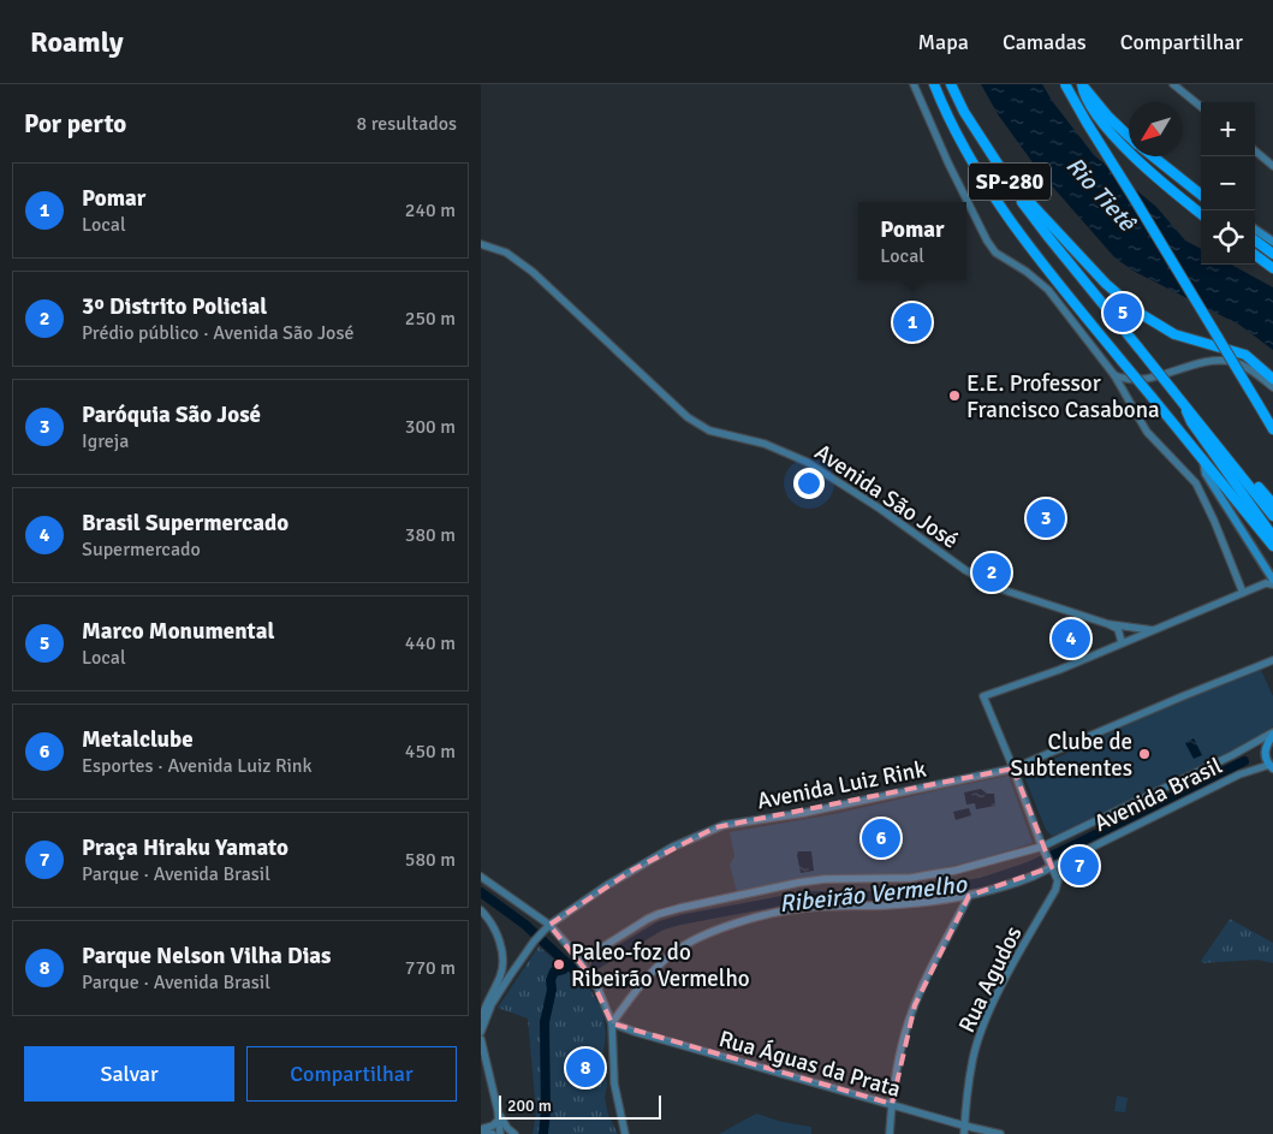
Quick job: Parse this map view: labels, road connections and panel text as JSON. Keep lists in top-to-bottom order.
{
  "streets": {
    "highway": ["SP-280"],
    "main road": [
      "Avenida São José",
      "Avenida Luiz Rink",
      "Avenida Brasil",
      "Rua Agudos",
      "Rua Águas da Prata"
    ]
  },
  "crossings": [
    ["Avenida Brasil", "Rua Agudos"],
    ["Avenida Brasil", "Rua Águas da Prata"],
    ["Rua Agudos", "Rua Águas da Prata"]
  ],
  "water": ["Rio Tietê", "Ribeirão Vermelho"],
  "places": ["E.E. Professor Francisco Casabona", "Clube de Subtenentes", "Paleo-foz do Ribeirão Vermelho"],
  "scale_bar": "200 m",
  "north": "bottom left",
  "page": {
    "header": "Roamly",
    "nav": ["Mapa", "Camadas", "Compartilhar"],
    "heading": ["Por perto", "8 resultados"],
    "map_buttons": ["+", "−"],
    "list": [
      {
        "mark": "1",
        "name": "Pomar",
        "note": "Local",
        "value": "240 m"
      },
      {
        "mark": "2",
        "name": "3º Distrito Policial",
        "note": "Prédio público · Avenida São José",
        "value": "250 m"
      },
      {
        "mark": "3",
        "name": "Paróquia São José",
        "note": "Igreja",
        "value": "300 m"
      },
      {
        "mark": "4",
        "name": "Brasil Supermercado",
        "note": "Supermercado",
        "value": "380 m"
      },
      {
        "mark": "5",
        "name": "Marco Monumental",
        "note": "Local",
        "value": "440 m"
      },
      {
        "mark": "6",
        "name": "Metalclube",
        "note": "Esportes · Avenida Luiz Rink",
        "value": "450 m"
      },
      {
        "mark": "7",
        "name": "Praça Hiraku Yamato",
        "note": "Parque · Avenida Brasil",
        "value": "580 m"
      },
      {
        "mark": "8",
        "name": "Parque Nelson Vilha Dias",
        "note": "Parque · Avenida Brasil",
        "value": "770 m"
      }
    ],
    "popup": ["Pomar", "Local"],
    "pins": [
      "5",
      "1",
      "3",
      "2",
      "4",
      "6",
      "7",
      "8"
    ],
    "buttons": ["Salvar", "Compartilhar"],
    "scale": "200 m"
  }
}
